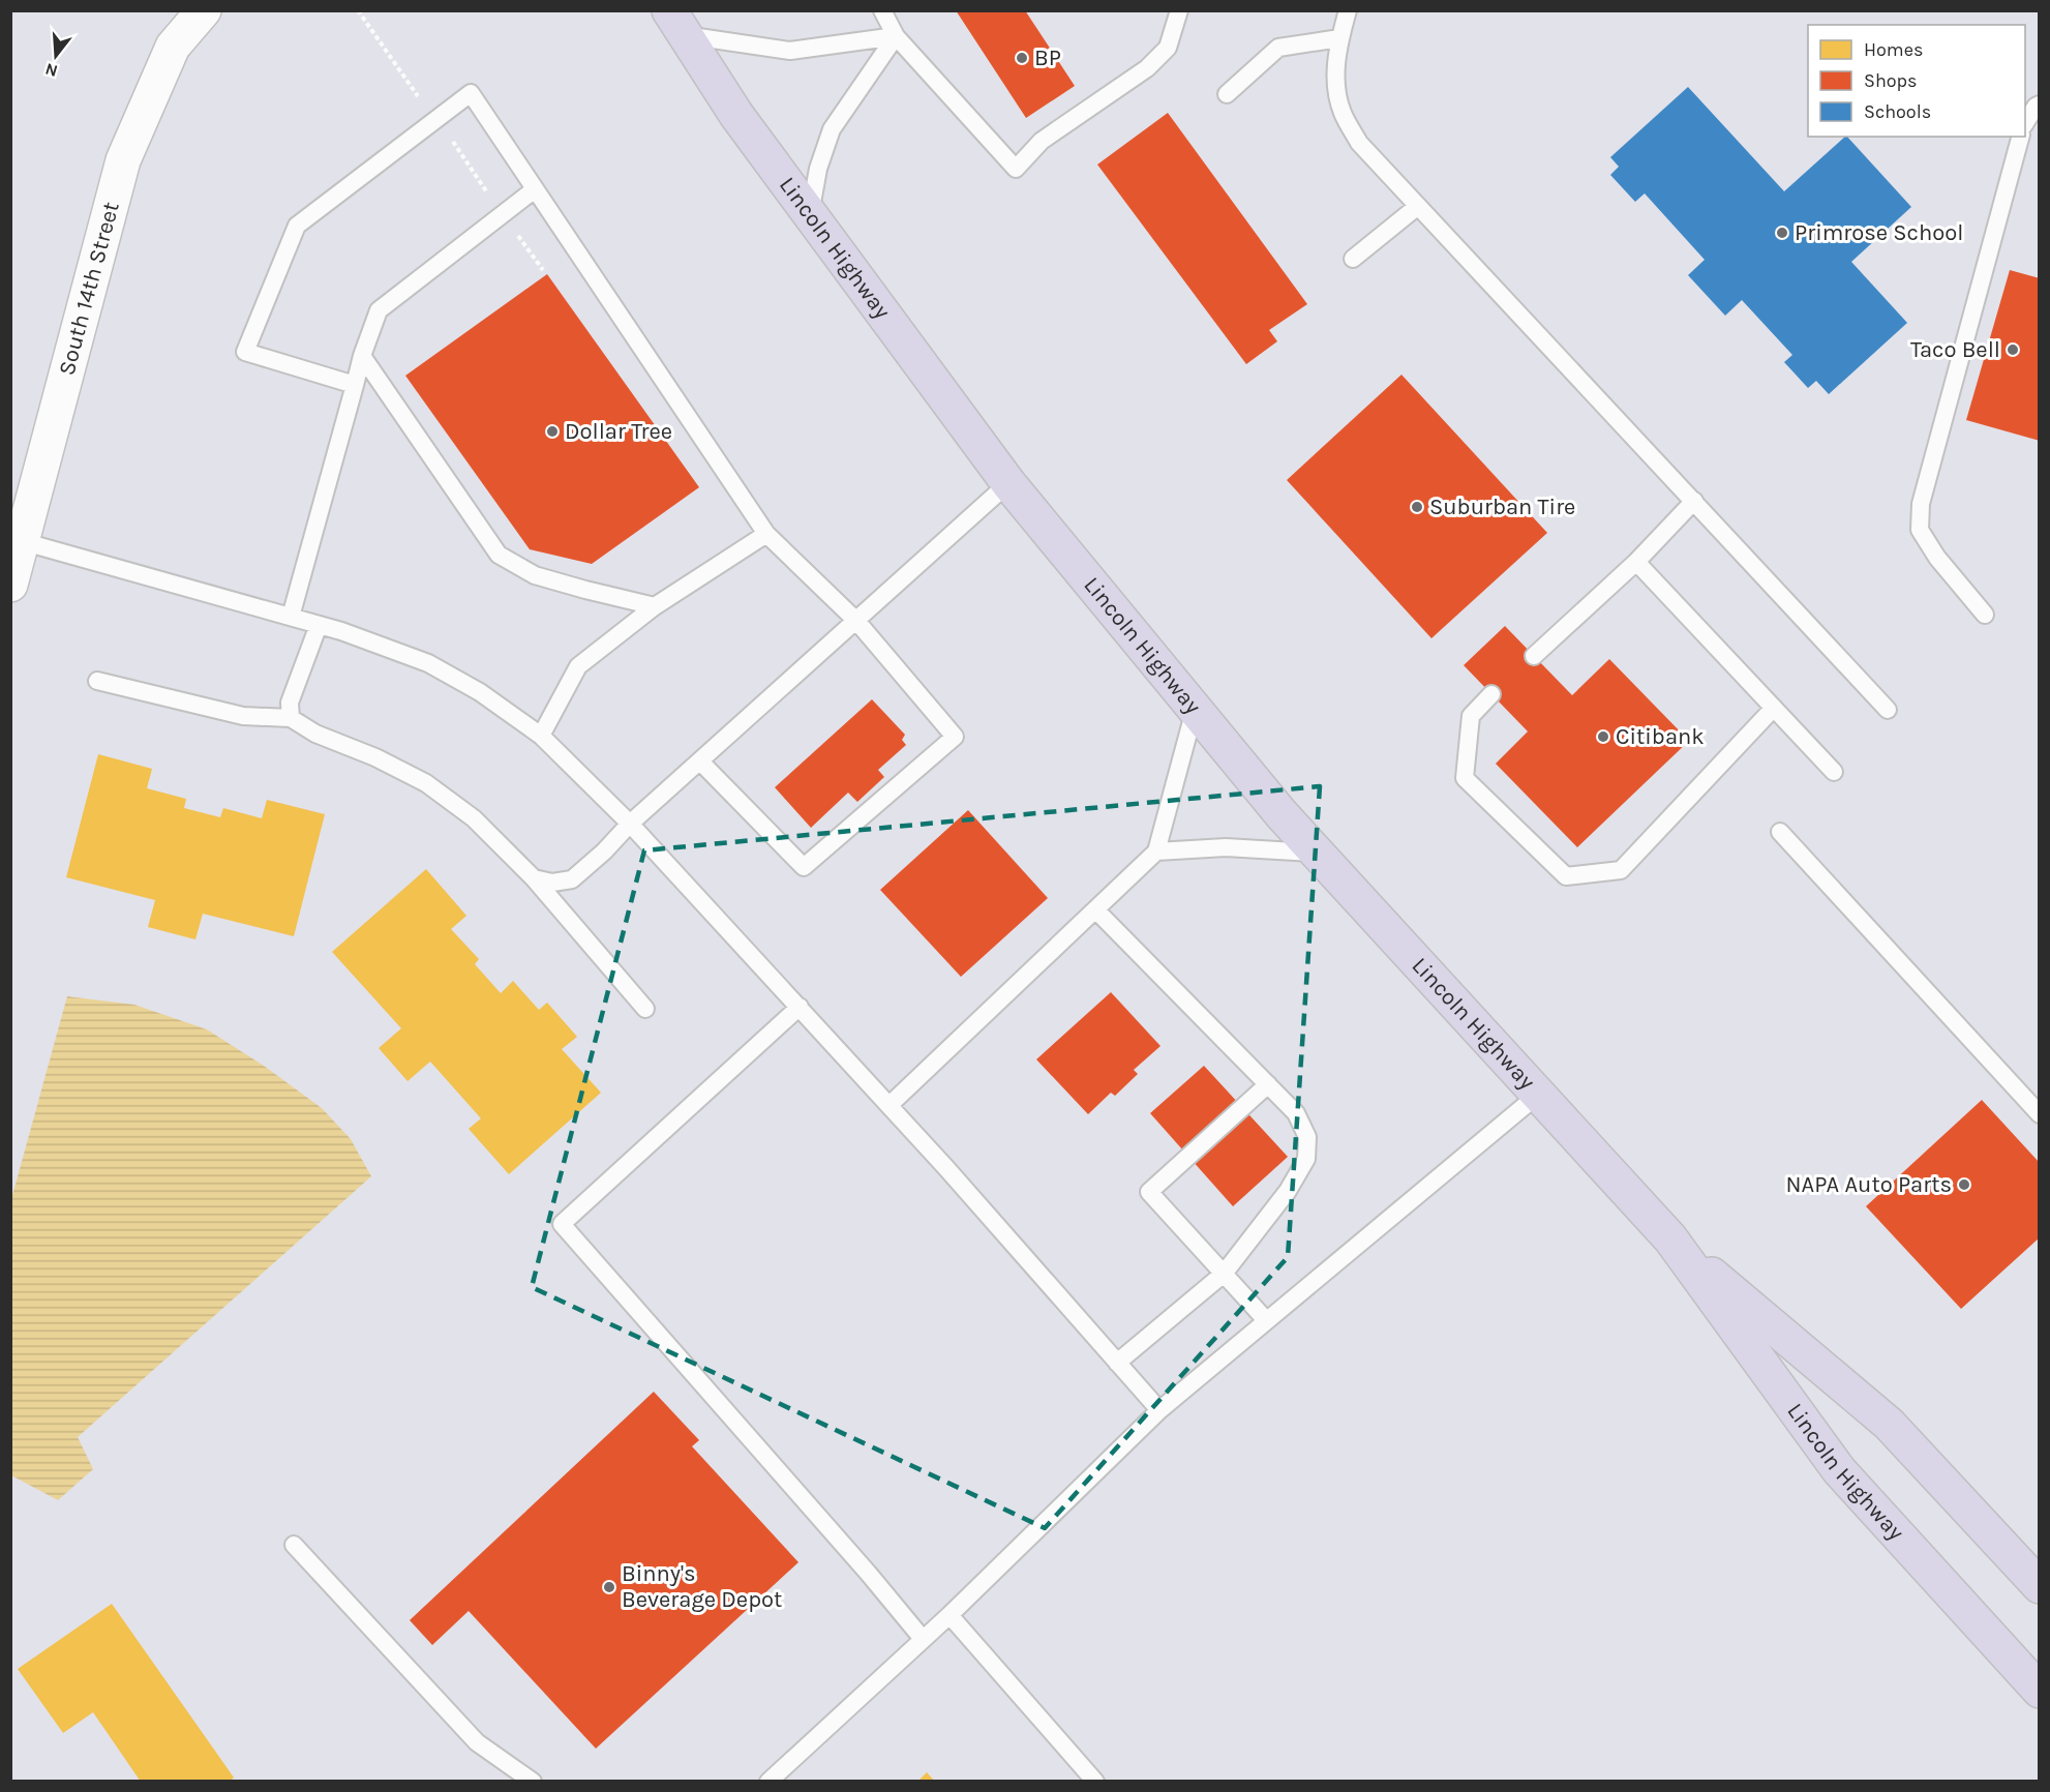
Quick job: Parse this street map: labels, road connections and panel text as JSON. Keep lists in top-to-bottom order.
{
  "streets": {
    "main road": ["Lincoln Highway"],
    "street": ["South 14th Street"]
  },
  "places": [
    "BP",
    "Primrose School",
    "Taco Bell",
    "Dollar Tree",
    "Suburban Tire",
    "Citibank",
    "NAPA Auto Parts",
    "Binny's Beverage Depot"
  ],
  "legend": ["Homes", "Shops", "Schools"],
  "north": "bottom"
}
